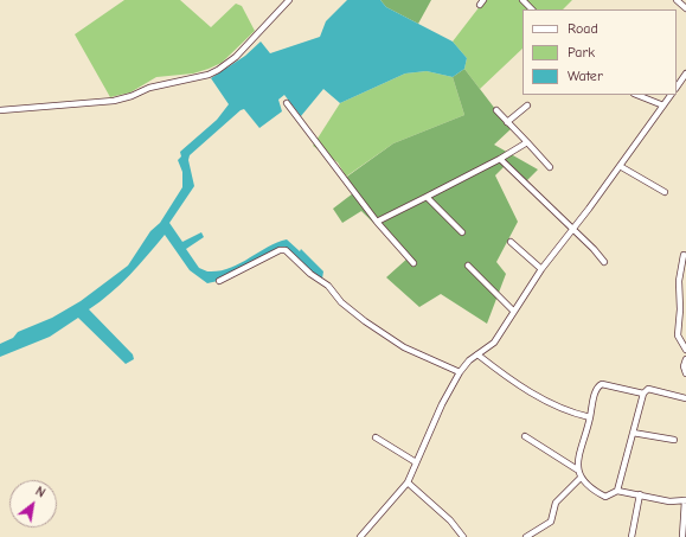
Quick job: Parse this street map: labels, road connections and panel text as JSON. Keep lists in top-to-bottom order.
{
  "legend": ["Road", "Park", "Water"],
  "north": "top right"
}
